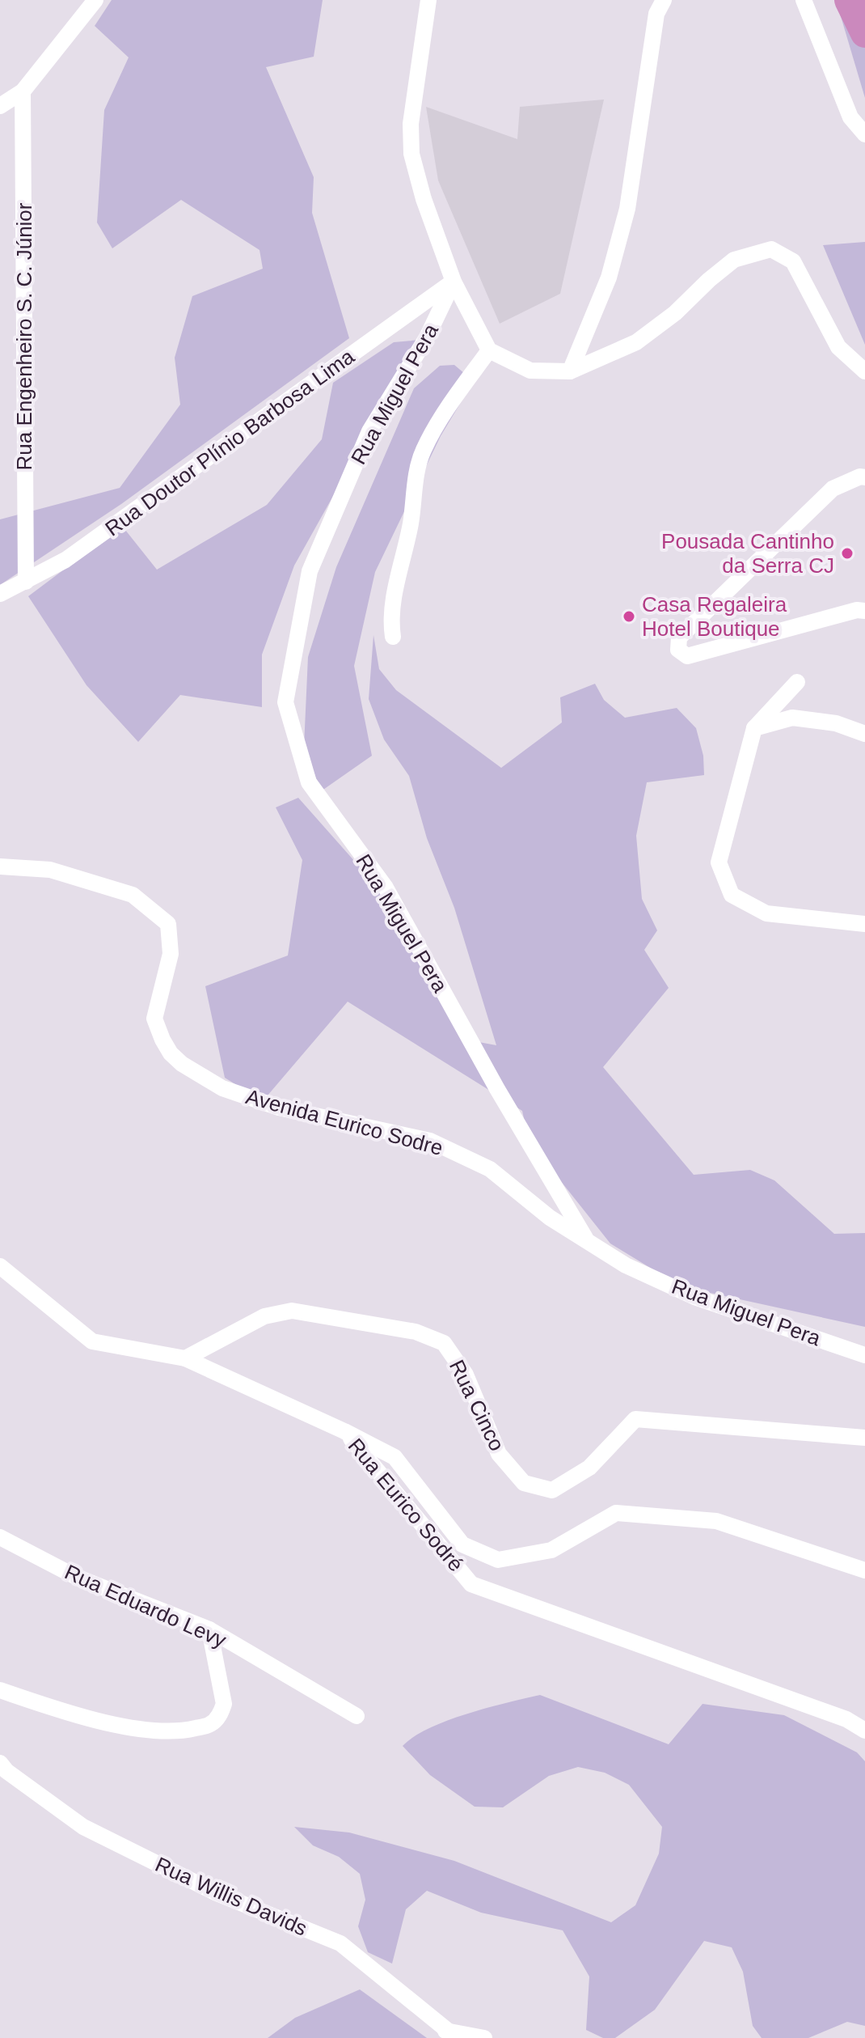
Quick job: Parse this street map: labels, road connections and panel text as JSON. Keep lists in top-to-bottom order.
{
  "streets": {
    "street": [
      "Rua Engenheiro S. C. Júnior",
      "Rua Miguel Pera",
      "Rua Doutor Plínio Barbosa Lima",
      "Avenida Eurico Sodre",
      "Rua Cinco",
      "Rua Eurico Sodré",
      "Rua Eduardo Levy",
      "Rua Willis Davids"
    ]
  },
  "crossings": [
    ["Rua Engenheiro S. C. Júnior", "Rua Doutor Plínio Barbosa Lima"],
    ["Rua Miguel Pera", "Rua Doutor Plínio Barbosa Lima"],
    ["Rua Miguel Pera", "Avenida Eurico Sodre"],
    ["Rua Cinco", "Rua Eurico Sodré"]
  ],
  "places": ["Pousada Cantinho da Serra CJ", "Casa Regaleira Hotel Boutique"]
}
